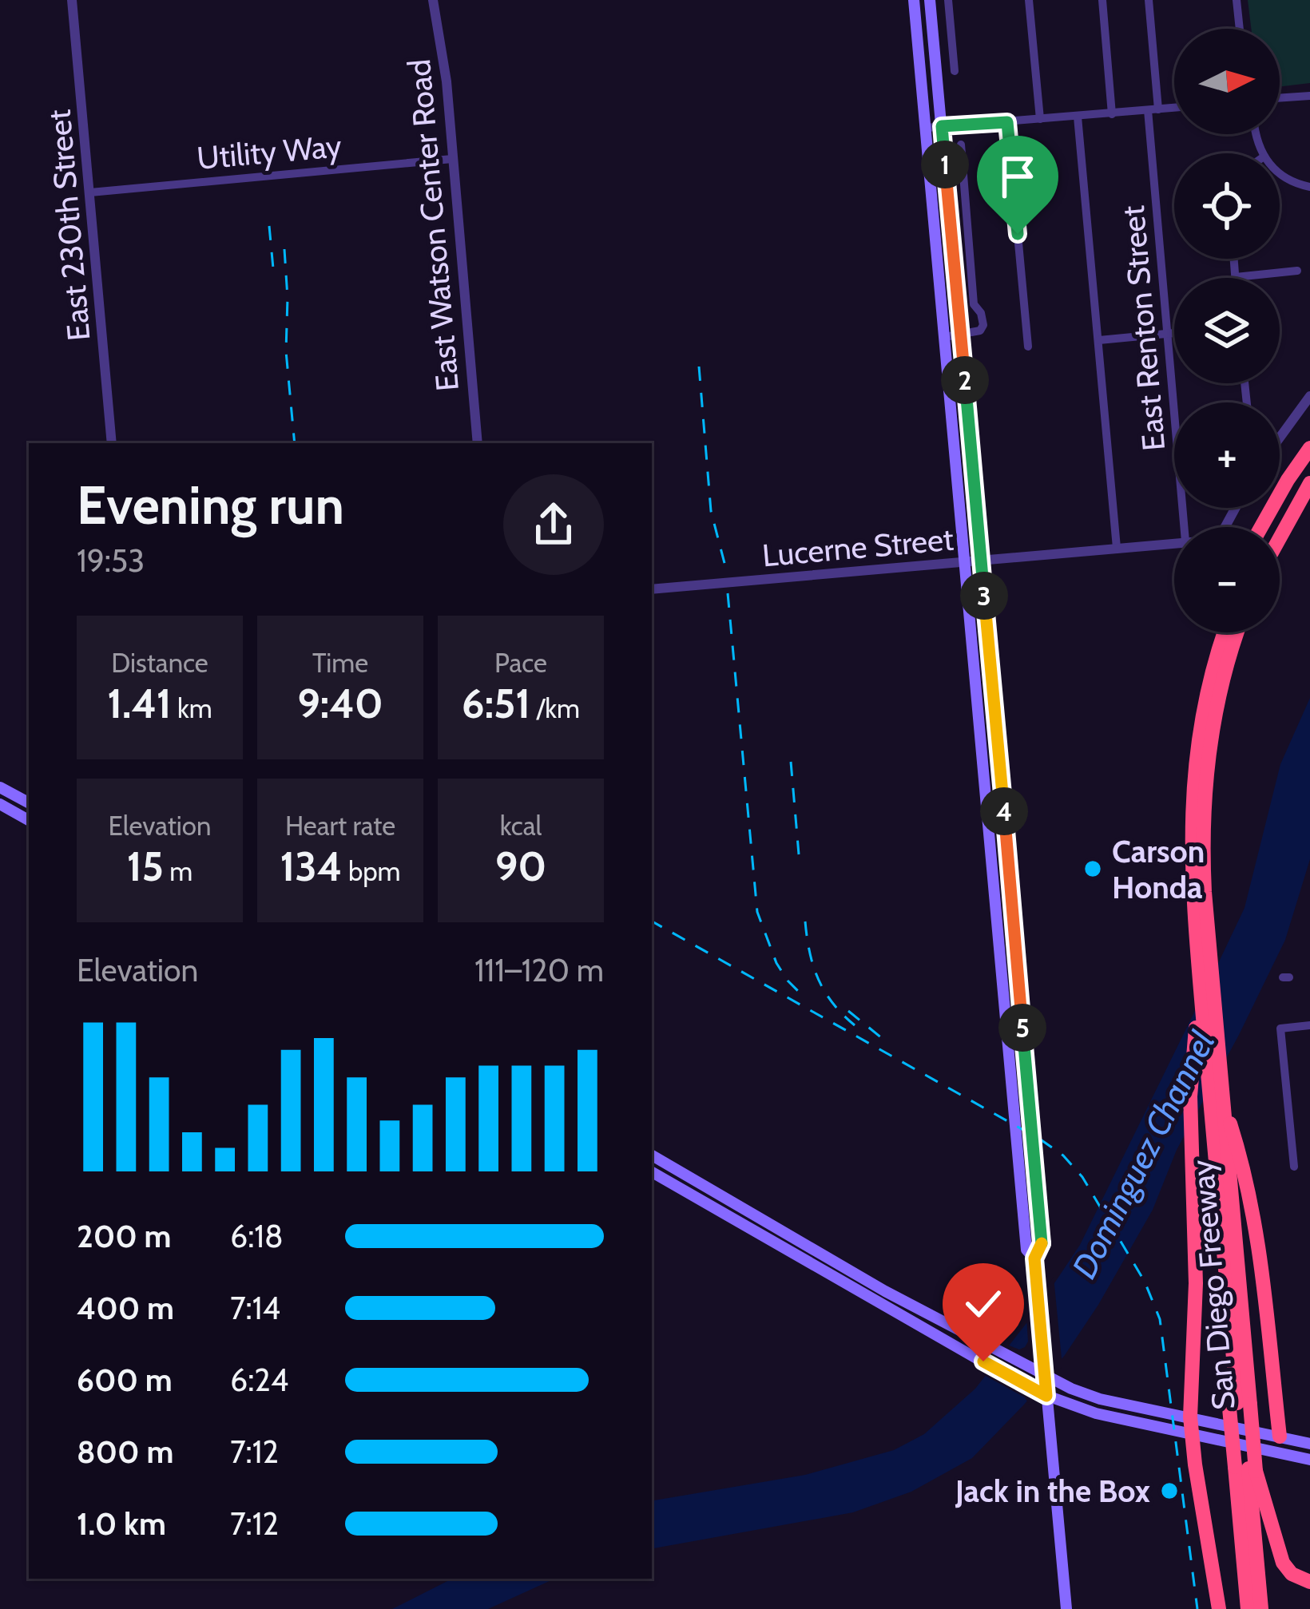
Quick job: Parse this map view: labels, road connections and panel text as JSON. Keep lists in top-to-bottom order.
{
  "streets": {
    "highway": ["San Diego Freeway"],
    "street": [
      "Utility Way",
      "East 230th Street",
      "East Watson Center Road",
      "East Renton Street",
      "Lucerne Street"
    ]
  },
  "crossings": [
    ["Utility Way", "East 230th Street"],
    ["Utility Way", "East Watson Center Road"]
  ],
  "water": ["Dominguez Channel"],
  "places": ["Carson Honda", "Jack in the Box"],
  "north": "right",
  "page": {
    "map_buttons": ["+", "−"],
    "pins": [
      "1",
      "2",
      "3",
      "4",
      "5"
    ],
    "heading": ["Evening run", "19:53"],
    "stats": [
      ["Distance", "1.41 km"],
      ["Time", "9:40"],
      ["Pace", "6:51 /km"],
      ["Elevation", "15 m"],
      ["Heart rate", "134 bpm"],
      ["kcal", "90"]
    ],
    "chart": ["Elevation", "111–120 m"],
    "list": [
      {
        "name": "200 m",
        "note": "6:18"
      },
      {
        "name": "400 m",
        "note": "7:14"
      },
      {
        "name": "600 m",
        "note": "6:24"
      },
      {
        "name": "800 m",
        "note": "7:12"
      },
      {
        "name": "1.0 km",
        "note": "7:12"
      }
    ]
  }
}
